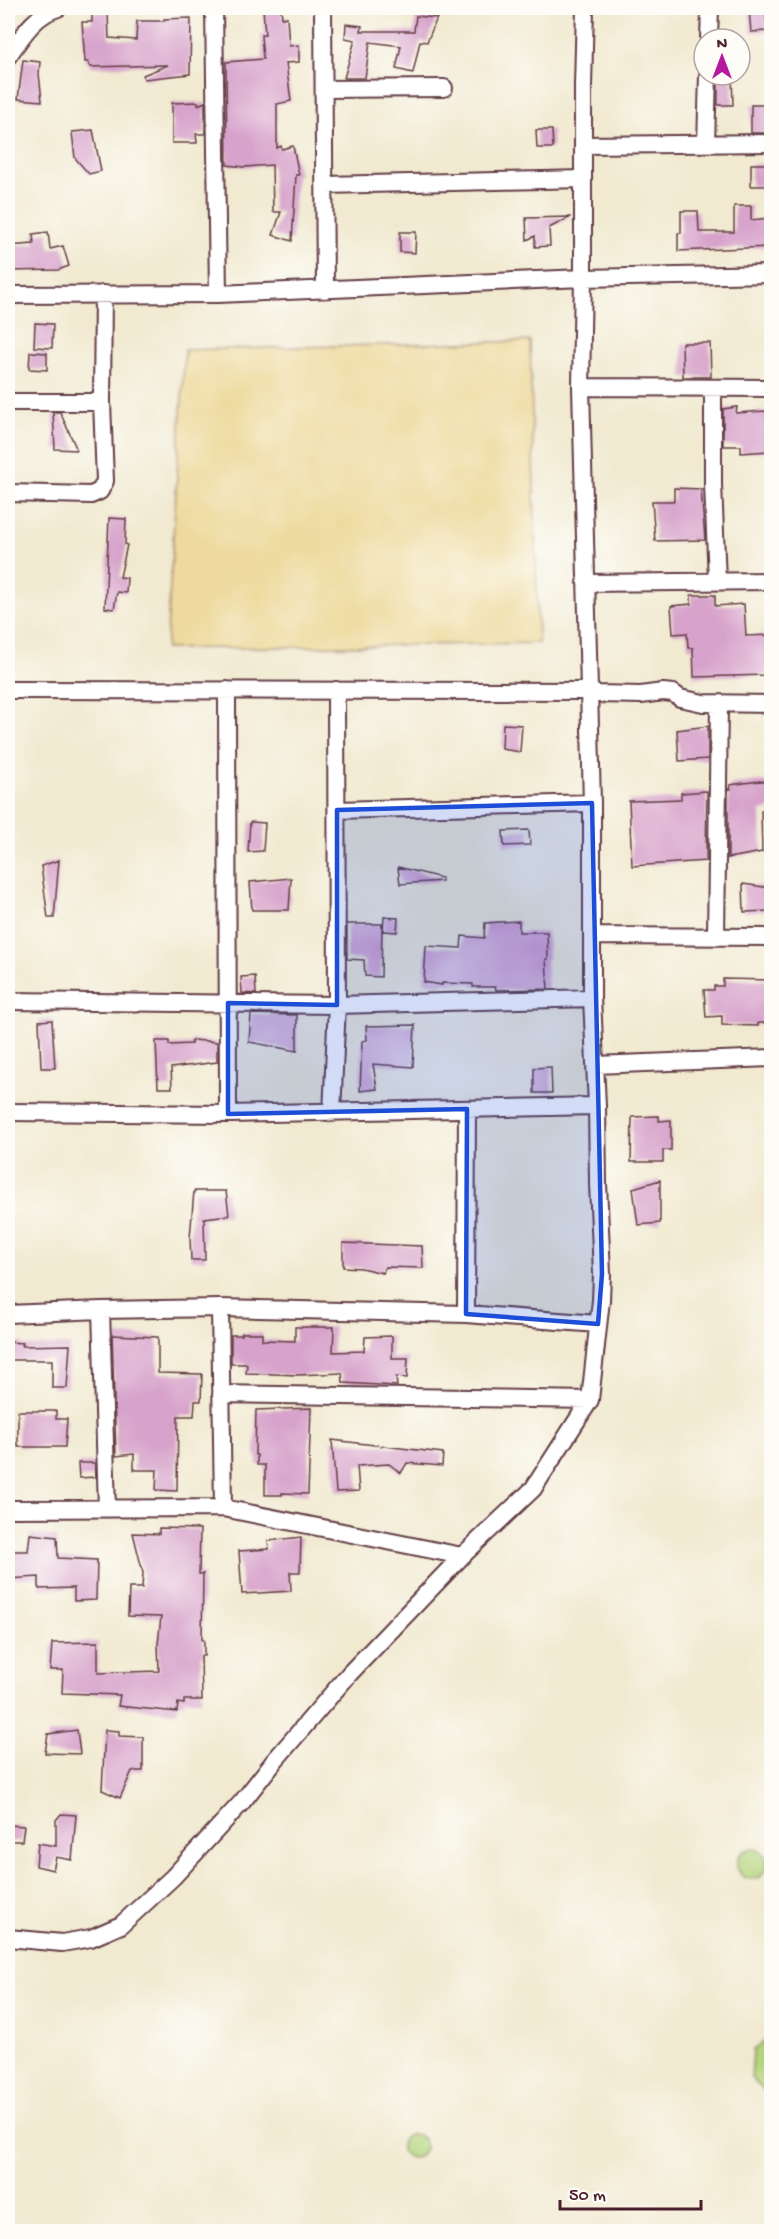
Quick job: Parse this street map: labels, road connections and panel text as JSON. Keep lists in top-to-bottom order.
{
  "scale_bar": "50 m",
  "north": "top"
}
